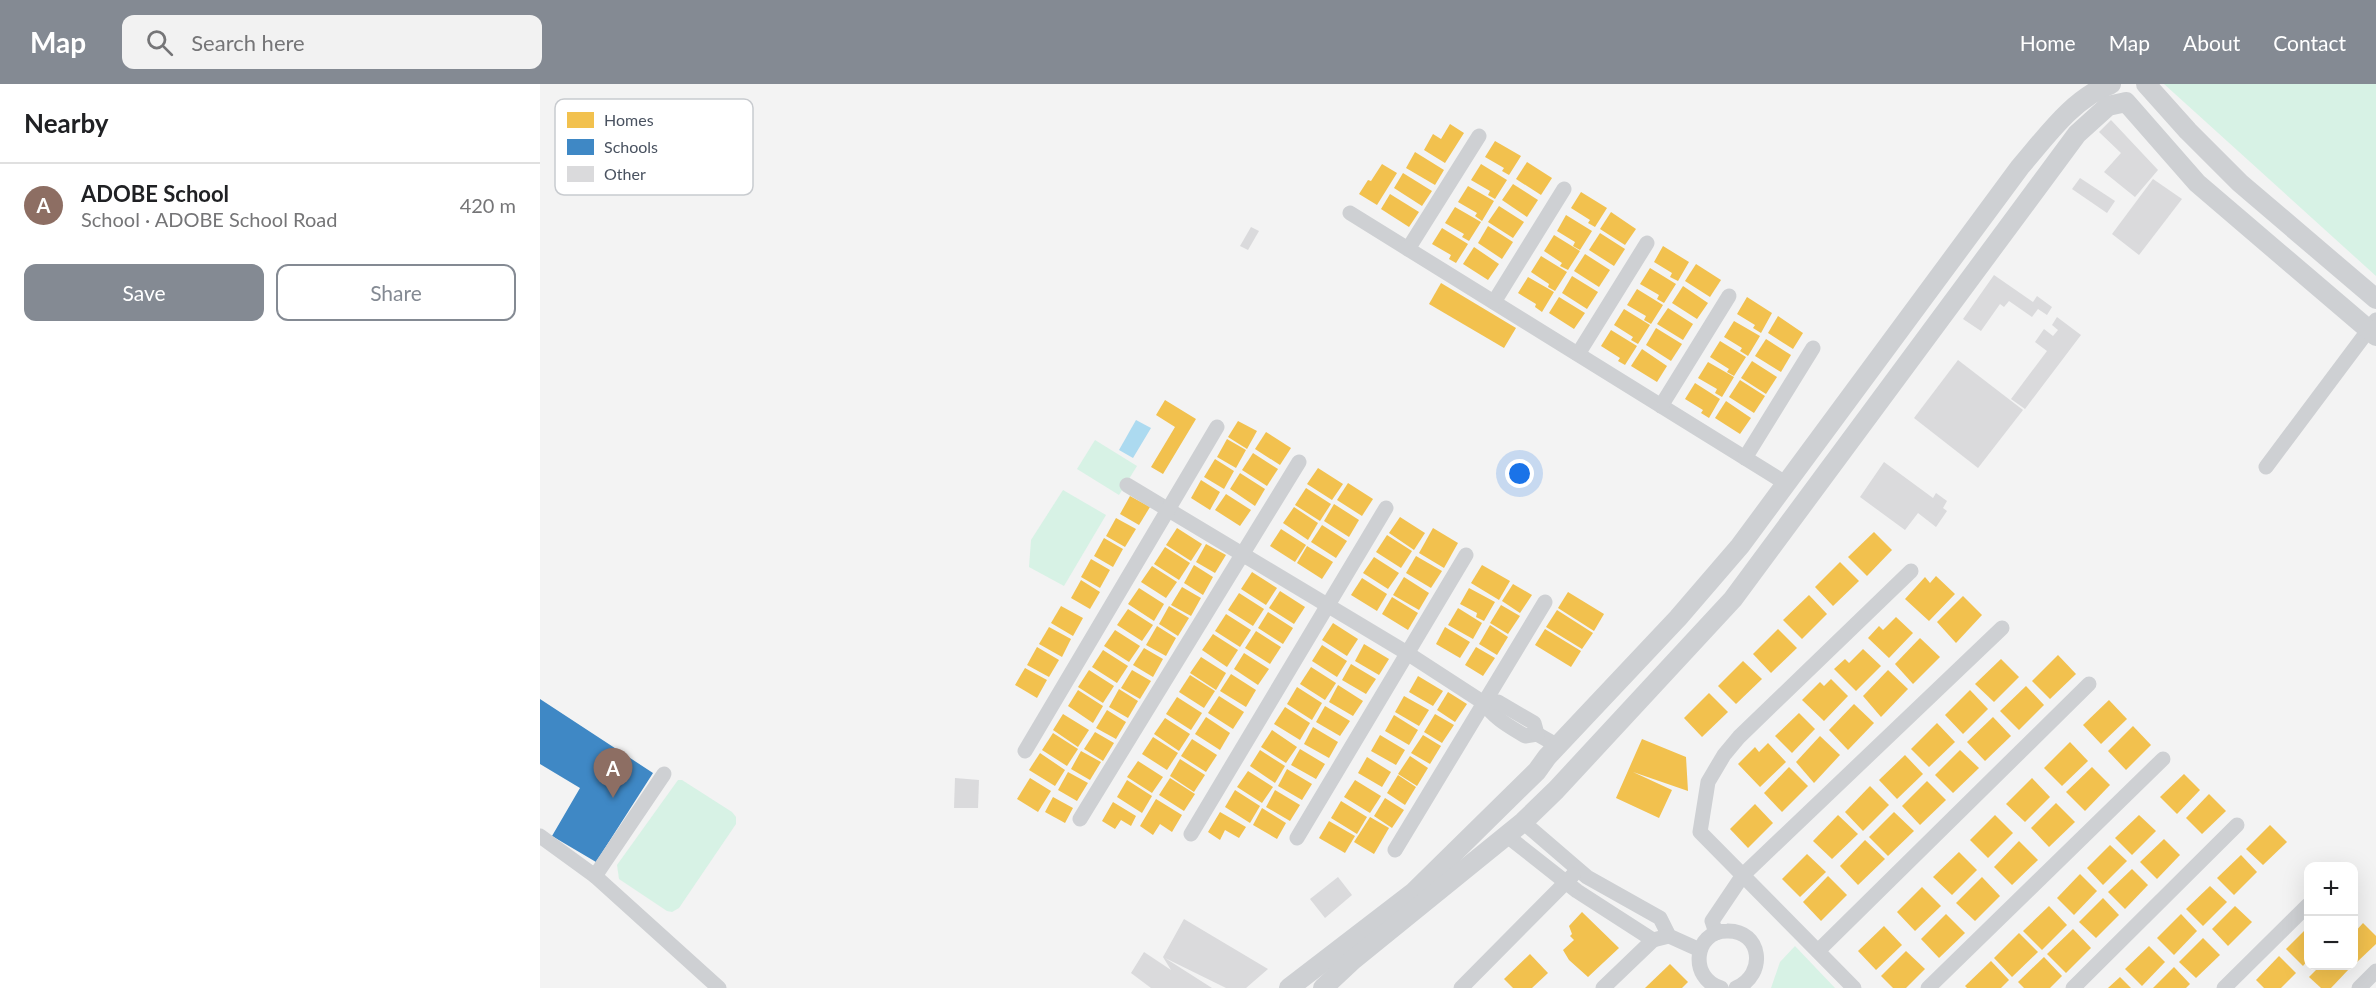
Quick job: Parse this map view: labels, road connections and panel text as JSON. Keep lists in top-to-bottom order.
{
  "legend": ["Homes", "Schools", "Other"],
  "page": {
    "header": "Map",
    "search": "Search here",
    "nav": [
      "Home",
      "Map",
      "About",
      "Contact"
    ],
    "heading": "Nearby",
    "list": [
      {
        "mark": "A",
        "name": "ADOBE School",
        "note": "School · ADOBE School Road",
        "value": "420 m"
      }
    ],
    "buttons": ["Save", "Share"],
    "pins": "A",
    "map_buttons": ["+", "−"]
  }
}
